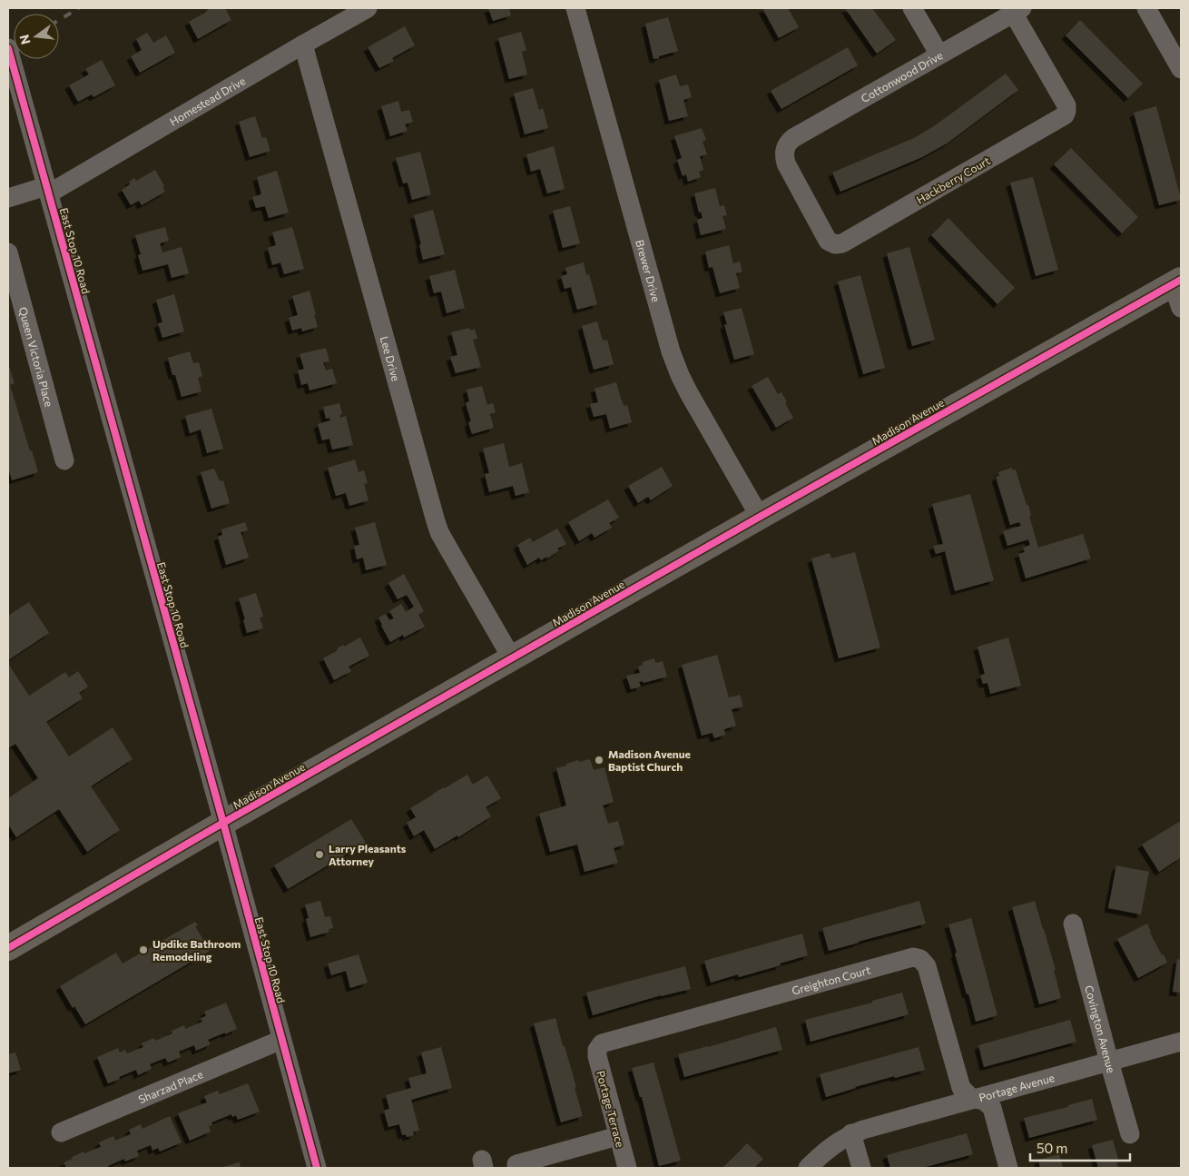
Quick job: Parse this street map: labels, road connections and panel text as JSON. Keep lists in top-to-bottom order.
{
  "streets": {
    "main road": ["Madison Avenue"],
    "street": [
      "Cottonwood Drive",
      "Homestead Drive",
      "Hackberry Court",
      "East Stop 10 Road",
      "Brewer Drive",
      "Queen Victoria Place",
      "Lee Drive",
      "Greighton Court",
      "Covington Avenue",
      "Sharzad Place",
      "Portage Avenue",
      "Portage Terrace"
    ]
  },
  "crossings": [
    ["Cottonwood Drive", "Hackberry Court"],
    ["Homestead Drive", "East Stop 10 Road"],
    ["Homestead Drive", "Lee Drive"],
    ["East Stop 10 Road", "Madison Avenue"],
    ["East Stop 10 Road", "Sharzad Place"],
    ["Brewer Drive", "Madison Avenue"],
    ["Lee Drive", "Madison Avenue"],
    ["Greighton Court", "Portage Avenue"],
    ["Greighton Court", "Portage Terrace"],
    ["Covington Avenue", "Portage Avenue"]
  ],
  "places": ["Madison Avenue Baptist Church", "Larry Pleasants Attorney", "Updike Bathroom Remodeling"],
  "scale_bar": "50 m",
  "north": "left"
}
